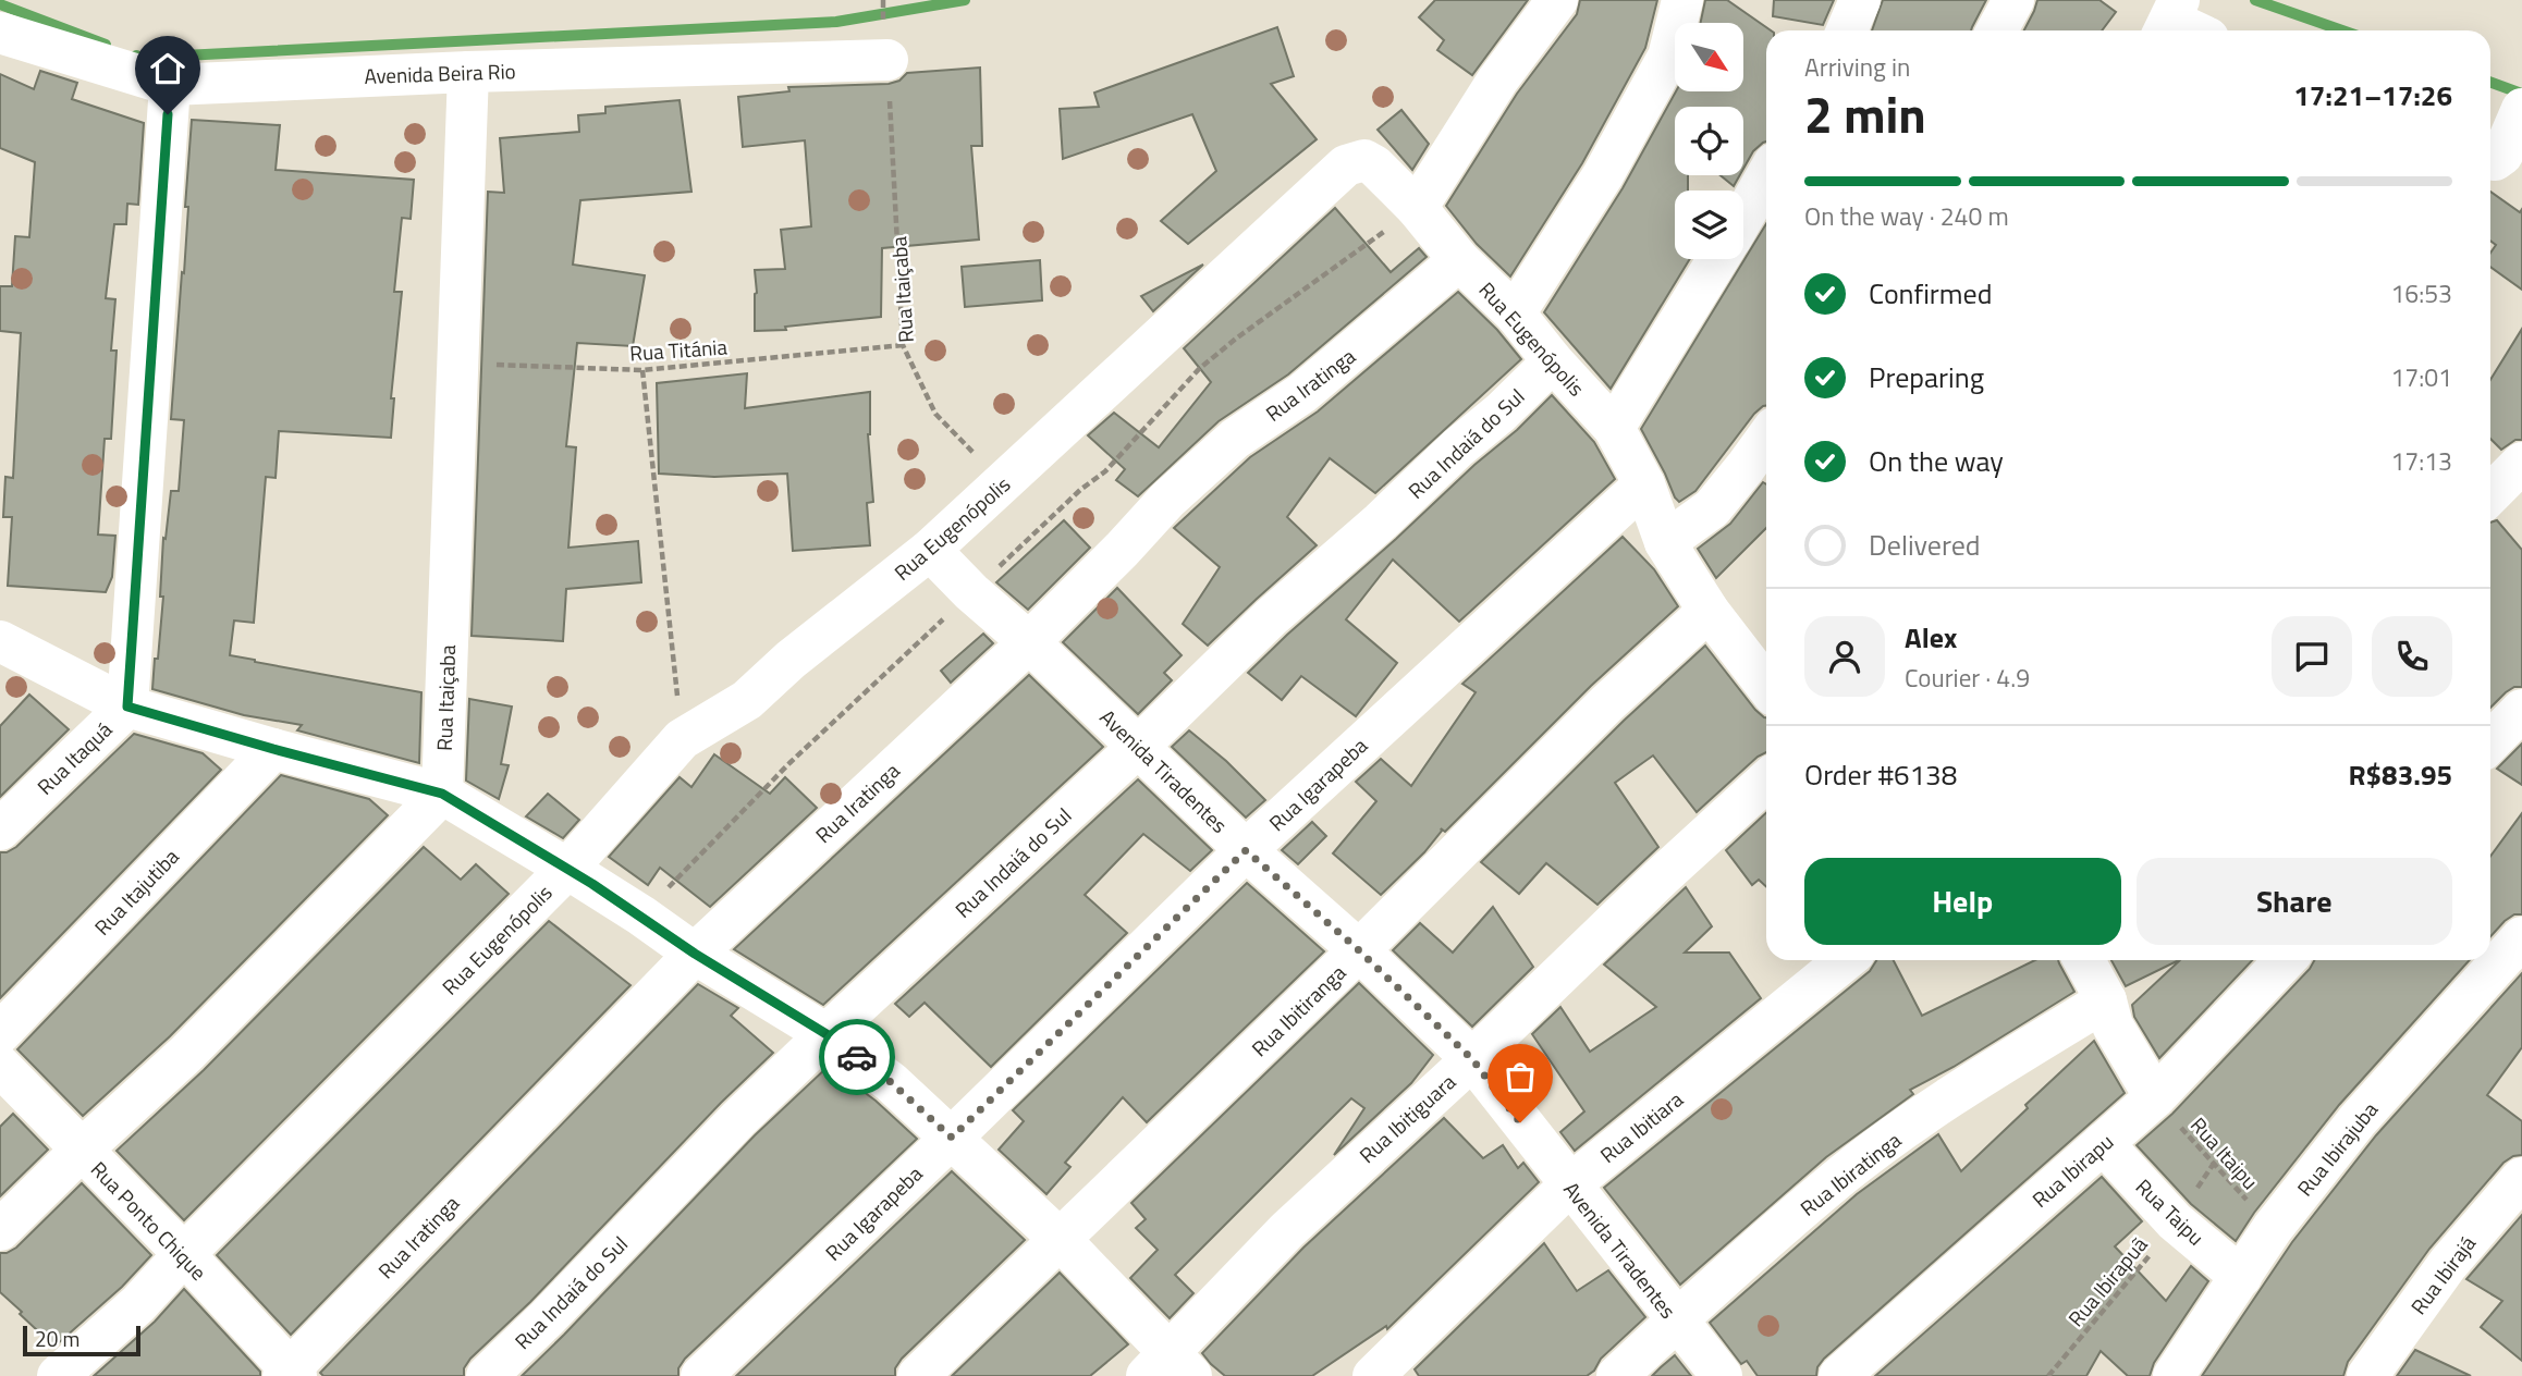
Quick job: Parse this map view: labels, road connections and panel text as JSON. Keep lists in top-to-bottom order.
{
  "streets": {
    "street": [
      "Avenida Beira Rio",
      "Rua Itaiçaba",
      "Rua Eugenópolis",
      "Rua Iratinga",
      "Rua Indaiá do Sul",
      "Rua Itaquá",
      "Avenida Tiradentes",
      "Rua Igarapeba",
      "Rua Itajutiba",
      "Rua Ibitiranga",
      "Rua Ibitiguara",
      "Rua Ibitiara",
      "Rua Ibirajuba",
      "Rua Ibirapu",
      "Rua Ibiratinga",
      "Rua Taipu",
      "Rua Ponto Chique",
      "Rua Ibirajá"
    ],
    "path": ["Rua Titánia", "Rua Itaipu", "Rua Ibirapuã"]
  },
  "crossings": [
    ["Avenida Beira Rio", "Rua Itaiçaba"],
    ["Avenida Beira Rio", "Rua Itaquá"],
    ["Rua Itaiçaba", "Rua Eugenópolis"],
    ["Rua Itaiçaba", "Rua Titánia"],
    ["Rua Eugenópolis", "Rua Iratinga"],
    ["Rua Eugenópolis", "Rua Indaiá do Sul"],
    ["Rua Eugenópolis", "Avenida Tiradentes"],
    ["Rua Eugenópolis", "Rua Igarapeba"],
    ["Rua Eugenópolis", "Rua Ibitiranga"],
    ["Rua Eugenópolis", "Rua Ponto Chique"],
    ["Rua Iratinga", "Avenida Tiradentes"],
    ["Rua Iratinga", "Rua Ponto Chique"],
    ["Rua Indaiá do Sul", "Avenida Tiradentes"],
    ["Avenida Tiradentes", "Rua Igarapeba"],
    ["Avenida Tiradentes", "Rua Ibitiranga"],
    ["Avenida Tiradentes", "Rua Ibitiguara"],
    ["Avenida Tiradentes", "Rua Ibitiara"],
    ["Avenida Tiradentes", "Rua Ibiratinga"],
    ["Rua Ibirajuba", "Rua Itaipu"],
    ["Rua Ibirajuba", "Rua Taipu"],
    ["Rua Itaipu", "Rua Ibirapu"],
    ["Rua Itaipu", "Rua Ibirapuã"],
    ["Rua Ibirapu", "Rua Taipu"],
    ["Rua Taipu", "Rua Ibirapuã"]
  ],
  "scale_bar": "20 m",
  "north": "bottom right",
  "page": {
    "heading": ["2 min", "Arriving in", "17:21–17:26"],
    "panel": [
      "Alex",
      "Courier · 4.9",
      "Order #6138",
      "R$83.95"
    ],
    "bar": "On the way · 240 m",
    "list": [
      ["Confirmed", "16:53"],
      ["Preparing", "17:01"],
      ["On the way", "17:13"],
      "Delivered"
    ],
    "buttons": ["Help", "Share"],
    "scale": "20 m"
  }
}
